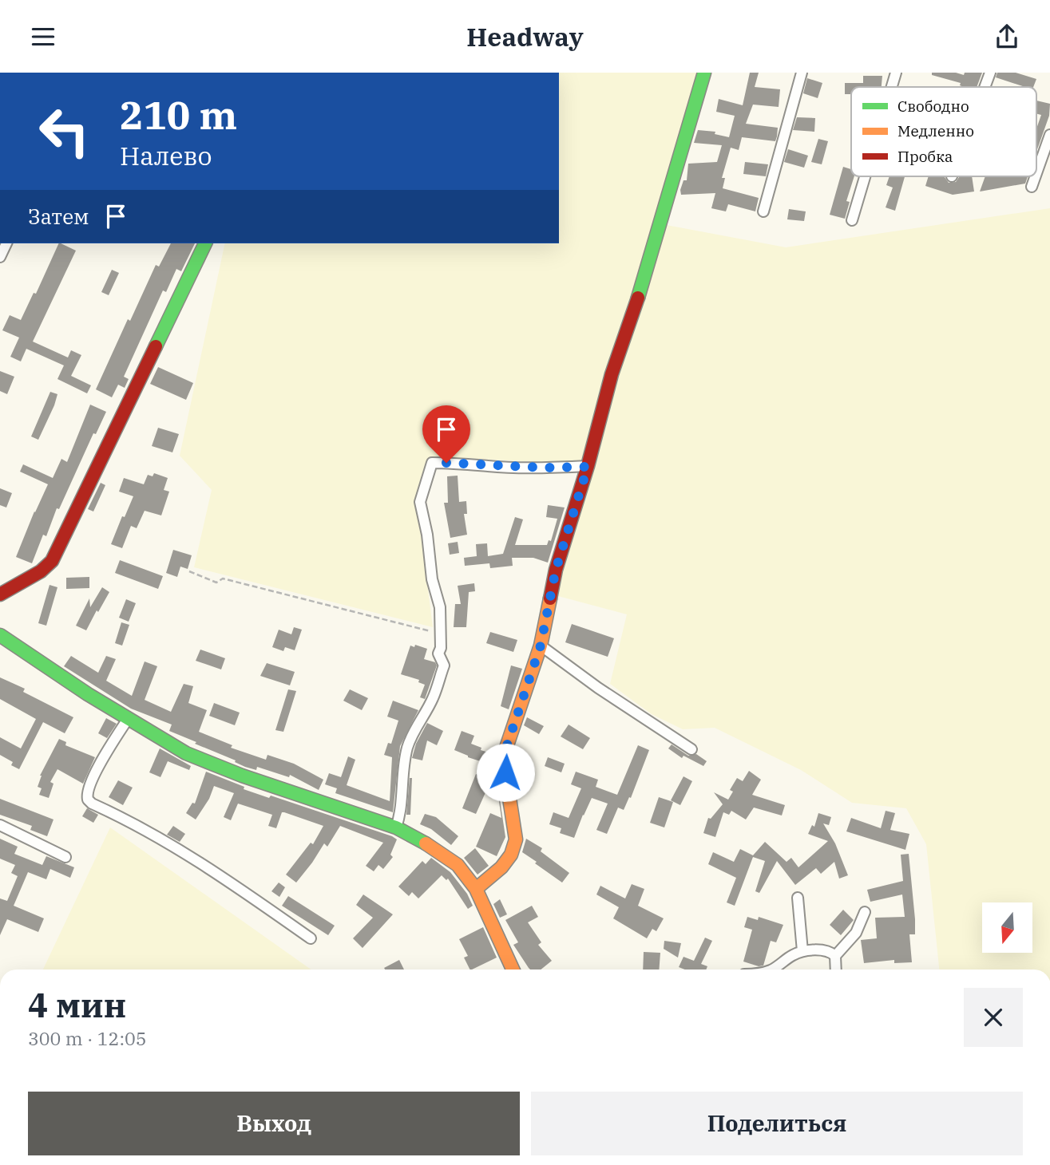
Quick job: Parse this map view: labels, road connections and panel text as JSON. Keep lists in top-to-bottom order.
{
  "legend": ["Свободно", "Медленно", "Пробка"],
  "north": "bottom",
  "page": {
    "header": "Headway",
    "turn": ["210 m", "Налево"],
    "then": "Затем",
    "heading": ["4 мин", "300 m · 12:05"],
    "buttons": ["Выход", "Поделиться"]
  }
}
